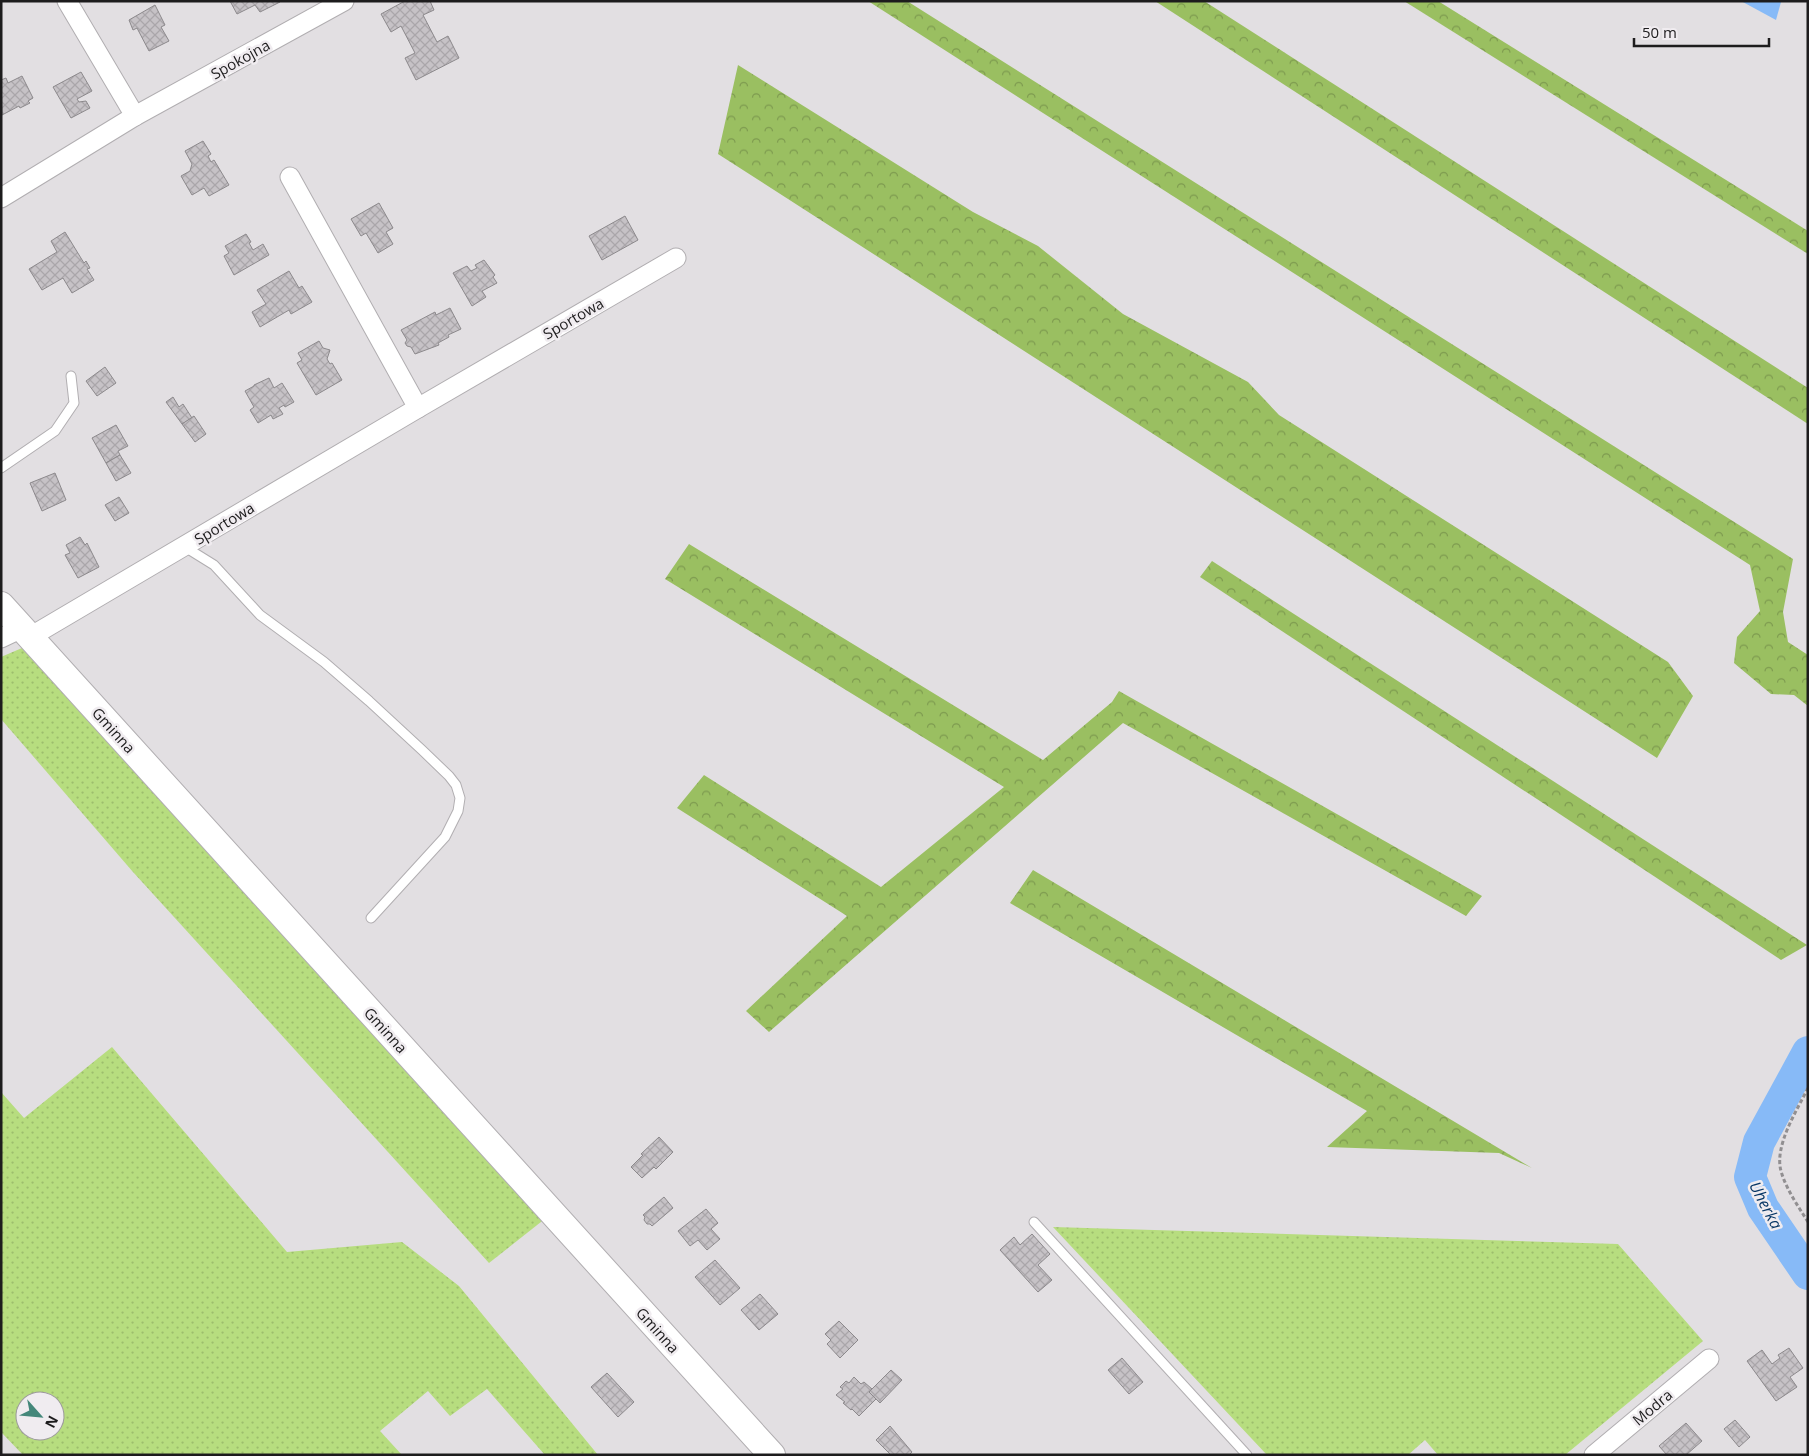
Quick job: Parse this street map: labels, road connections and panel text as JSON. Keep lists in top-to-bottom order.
{
  "streets": {
    "main road": ["Gminna"],
    "street": ["Spokojna", "Sportowa", "Modra"]
  },
  "crossings": [
    ["Sportowa", "Gminna"]
  ],
  "water": ["Uherka"],
  "scale_bar": "50 m",
  "north": "bottom right"
}
